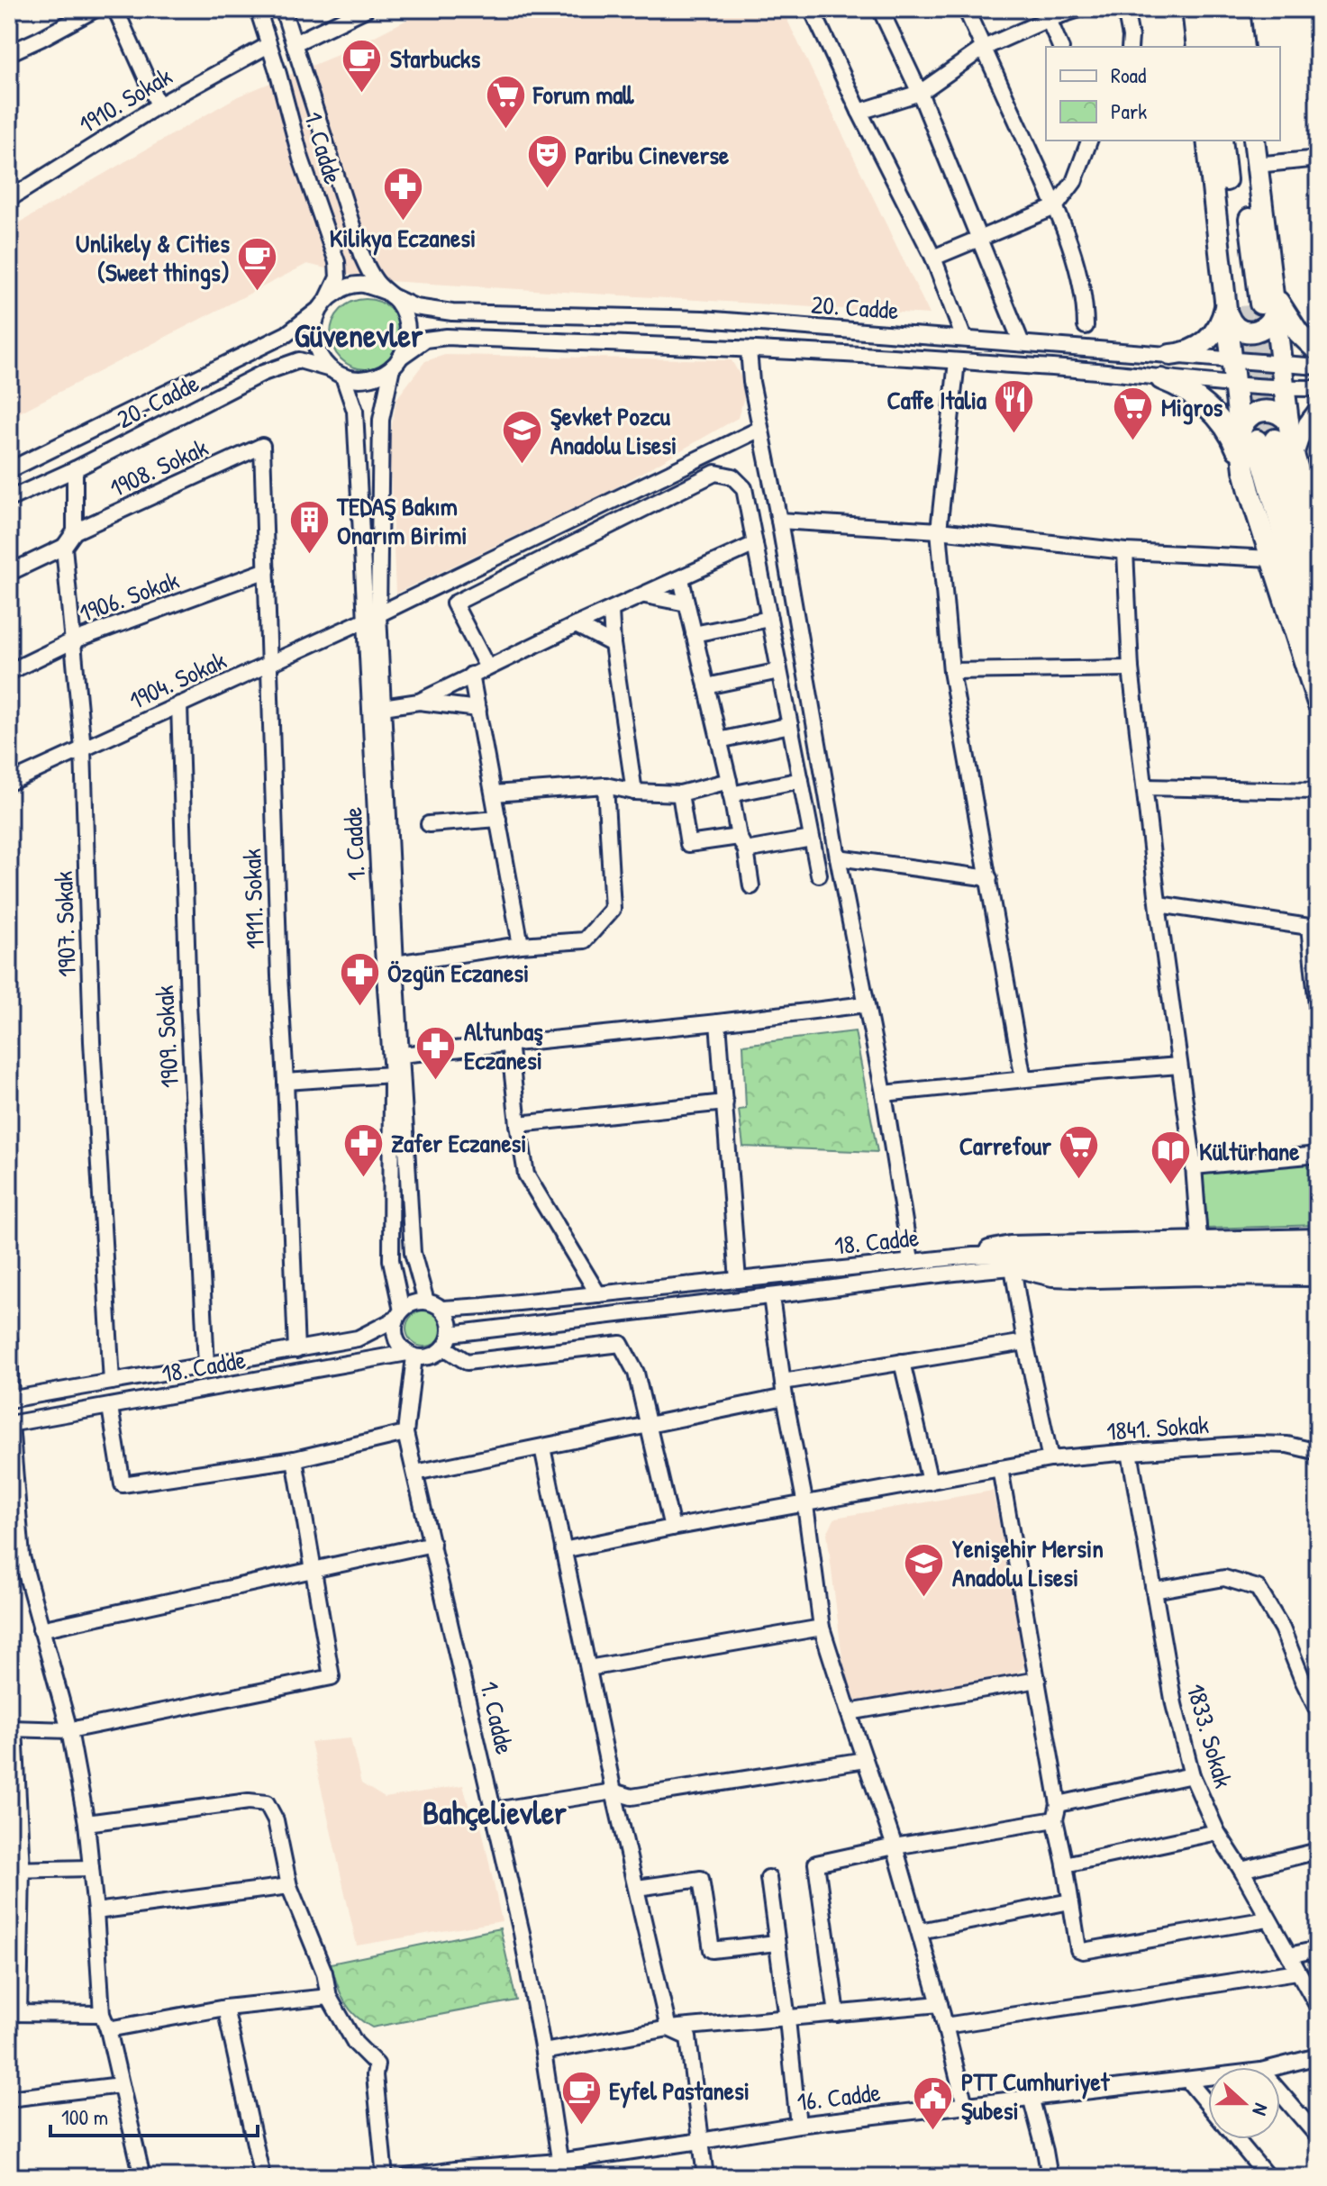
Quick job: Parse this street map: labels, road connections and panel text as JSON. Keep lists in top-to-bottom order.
{
  "streets": {
    "street": [
      "1910. Sokak",
      "1. Cadde",
      "20. Cadde",
      "1908. Sokak",
      "1906. Sokak",
      "1904. Sokak",
      "1911. Sokak",
      "1907. Sokak",
      "1909. Sokak",
      "18. Cadde",
      "1841. Sokak",
      "1833. Sokak",
      "16. Cadde"
    ]
  },
  "crossings": [
    ["1910. Sokak", "1. Cadde"],
    ["1. Cadde", "20. Cadde"],
    ["1. Cadde", "1904. Sokak"],
    ["1. Cadde", "18. Cadde"],
    ["1. Cadde", "16. Cadde"],
    ["1908. Sokak", "1911. Sokak"],
    ["1906. Sokak", "1911. Sokak"],
    ["1906. Sokak", "1907. Sokak"],
    ["1904. Sokak", "1911. Sokak"],
    ["1904. Sokak", "1907. Sokak"],
    ["1904. Sokak", "1909. Sokak"],
    ["1911. Sokak", "18. Cadde"],
    ["1907. Sokak", "18. Cadde"],
    ["1909. Sokak", "18. Cadde"],
    ["1841. Sokak", "1833. Sokak"]
  ],
  "districts": ["Güvenevler", "Bahçelievler"],
  "places": {
    "cafe": ["Starbucks", "Unlikely & Cities (Sweet things)", "Eyfel Pastanesi"],
    "supermarket": ["Forum mall", "Migros", "Carrefour"],
    "theatre": ["Paribu Cineverse"],
    "pharmacy": [
      "Kilikya Eczanesi",
      "Özgün Eczanesi",
      "Altunbaş Eczanesi",
      "Zafer Eczanesi"
    ],
    "restaurant": ["Caffe Italia"],
    "school or university": ["Şevket Pozcu Anadolu Lisesi", "Yenişehir Mersin Anadolu Lisesi"],
    "building": ["TEDAŞ Bakım Onarım Birimi"],
    "library": ["Kültürhane"],
    "public building": ["PTT Cumhuriyet Şubesi"]
  },
  "legend": ["Road", "Park"],
  "scale_bar": "100 m",
  "north": "right"
}
